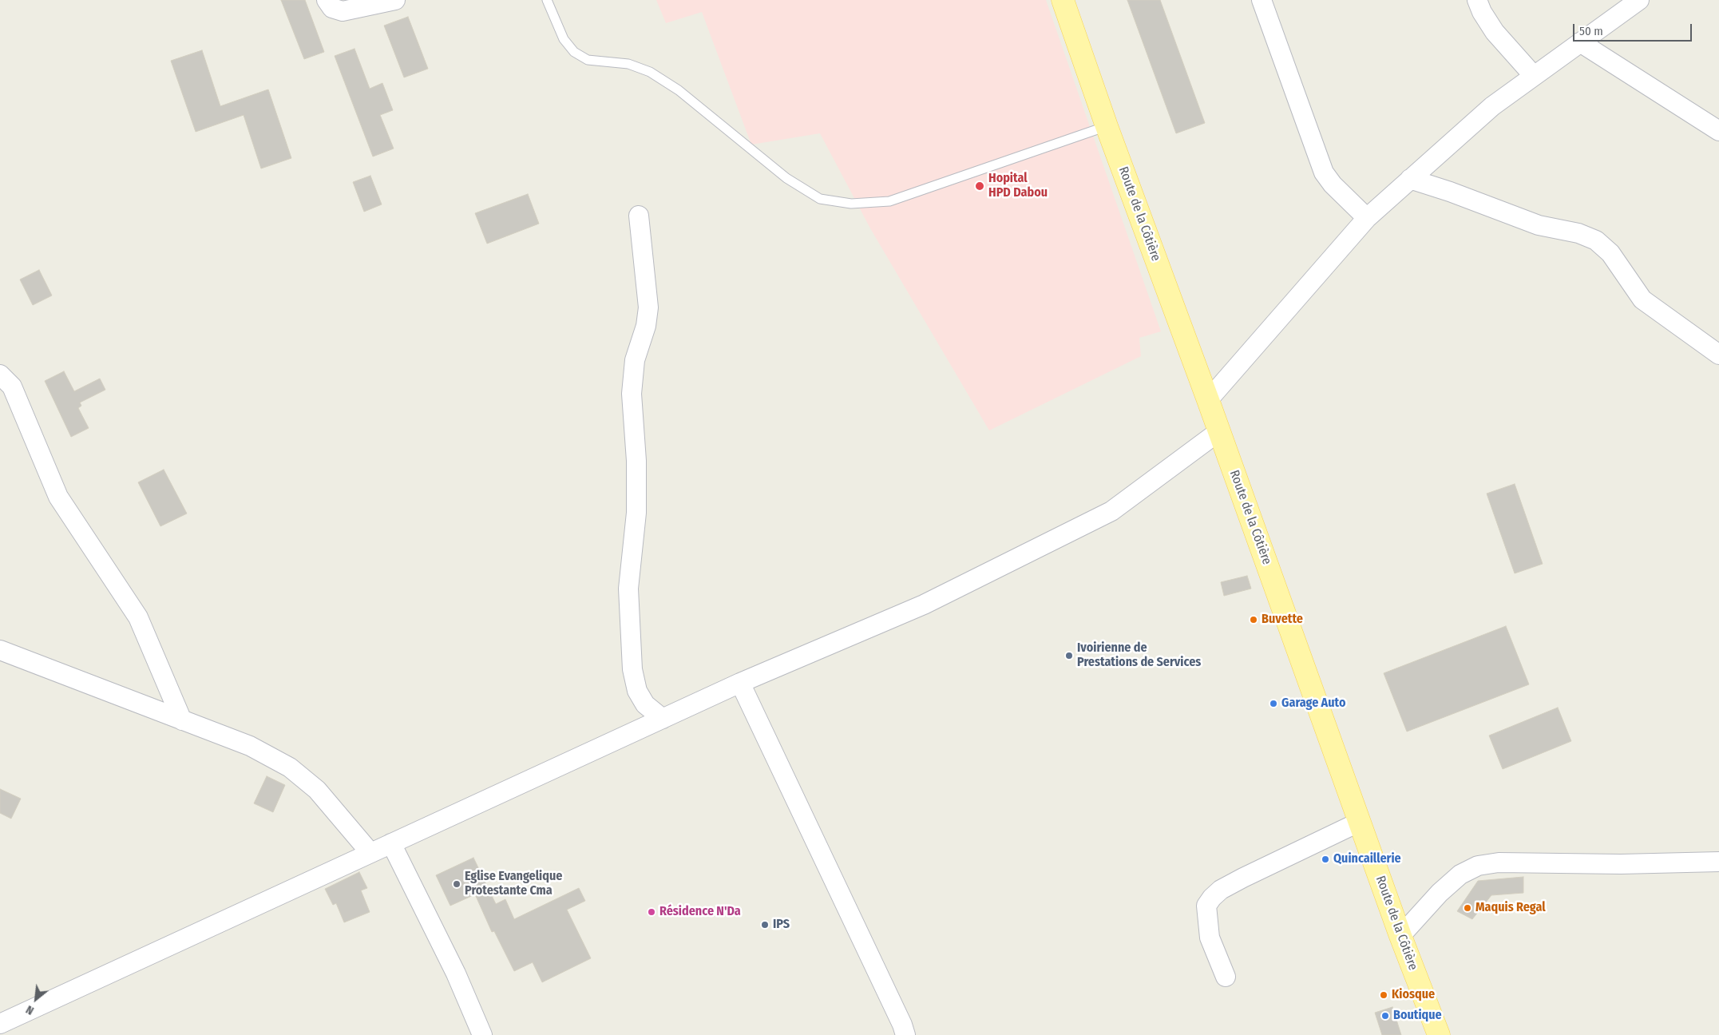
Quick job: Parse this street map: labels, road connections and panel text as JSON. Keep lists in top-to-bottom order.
{
  "streets": {
    "main road": ["Route de la Côtière"]
  },
  "places": [
    "Hopital HPD Dabou",
    "Buvette",
    "Ivoirienne de Prestations de Services",
    "Garage Auto",
    "Quincaillerie",
    "Eglise Evangelique Protestante Cma",
    "Maquis Regal",
    "Résidence N'Da",
    "IPS",
    "Kiosque",
    "Boutique"
  ],
  "scale_bar": "50 m",
  "north": "bottom left"
}
